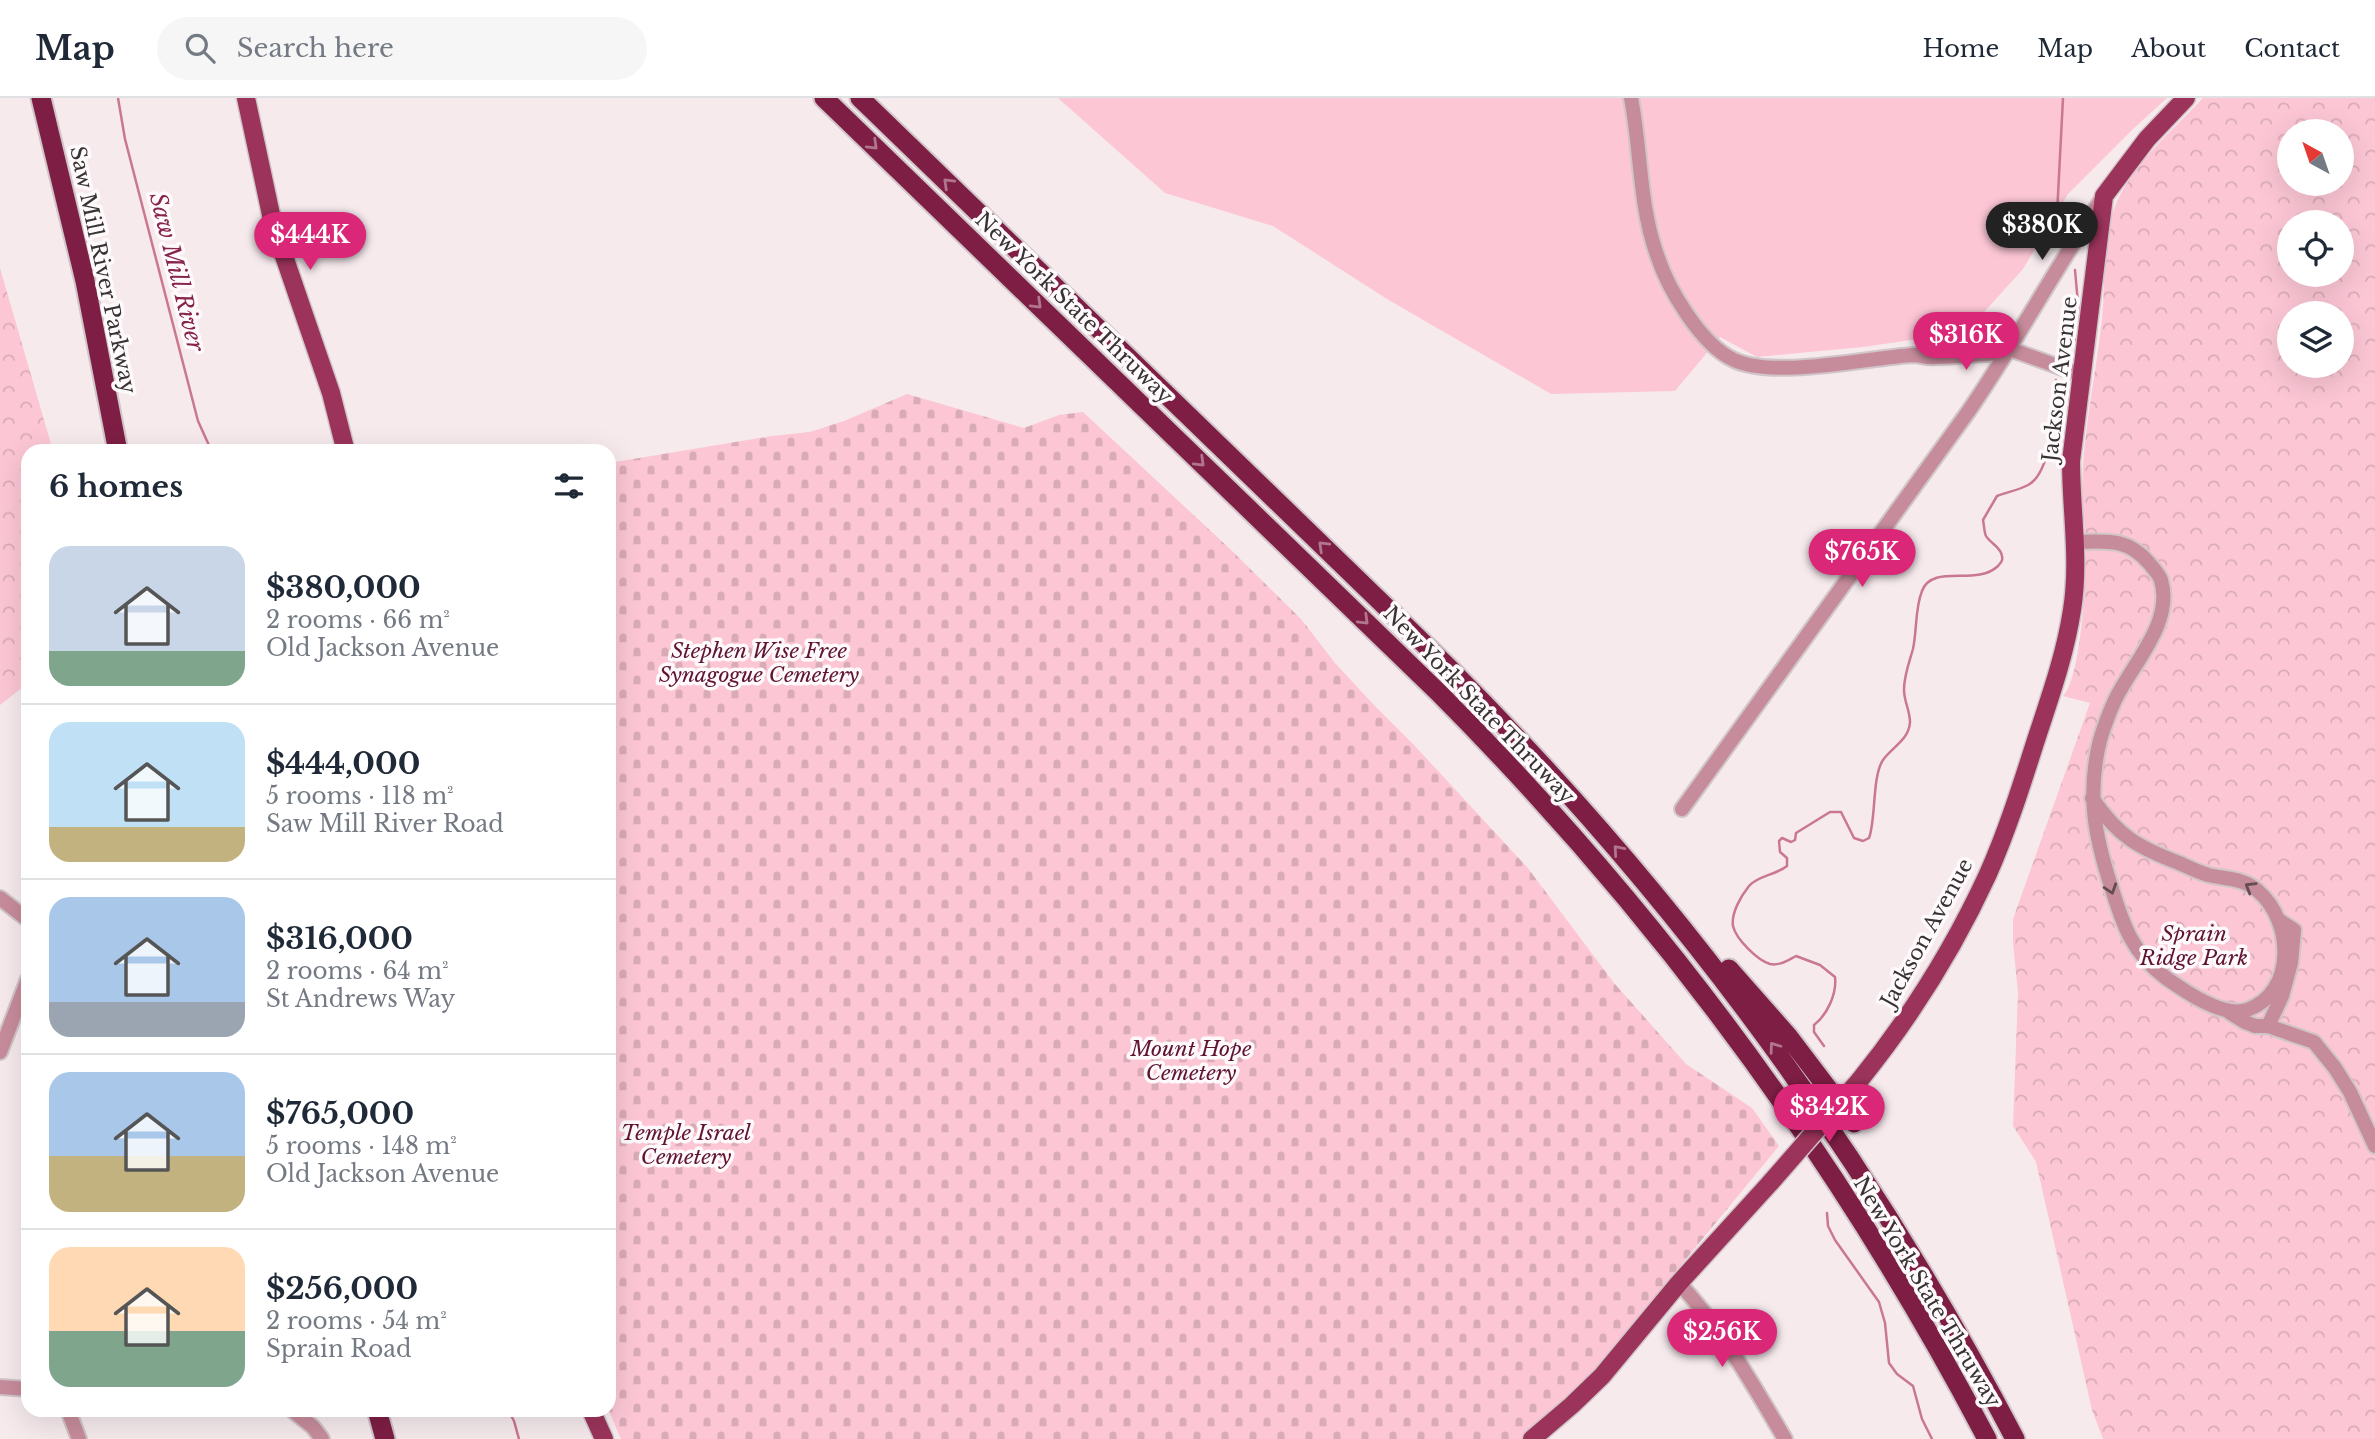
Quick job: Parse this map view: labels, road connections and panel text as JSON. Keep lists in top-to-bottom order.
{
  "streets": {
    "highway": ["Saw Mill River Parkway", "New York State Thruway"],
    "main road": ["Jackson Avenue"]
  },
  "water": ["Saw Mill River"],
  "parks": [
    "Stephen Wise Free Synagogue Cemetery",
    "Sprain Ridge Park",
    "Mount Hope Cemetery",
    "Temple Israel Cemetery"
  ],
  "north": "top left",
  "page": {
    "header": "Map",
    "search": "Search here",
    "nav": [
      "Home",
      "Map",
      "About",
      "Contact"
    ],
    "price": [
      "$380K",
      "$444K",
      "$316K",
      "$765K",
      "$342K",
      "$256K"
    ],
    "heading": "6 homes",
    "list": [
      {
        "name": "$380,000",
        "note": "2 rooms · 66 m² · Old Jackson Avenue"
      },
      {
        "name": "$444,000",
        "note": "5 rooms · 118 m² · Saw Mill River Road"
      },
      {
        "name": "$316,000",
        "note": "2 rooms · 64 m² · St Andrews Way"
      },
      {
        "name": "$765,000",
        "note": "5 rooms · 148 m² · Old Jackson Avenue"
      },
      {
        "name": "$256,000",
        "note": "2 rooms · 54 m² · Sprain Road"
      }
    ]
  }
}
